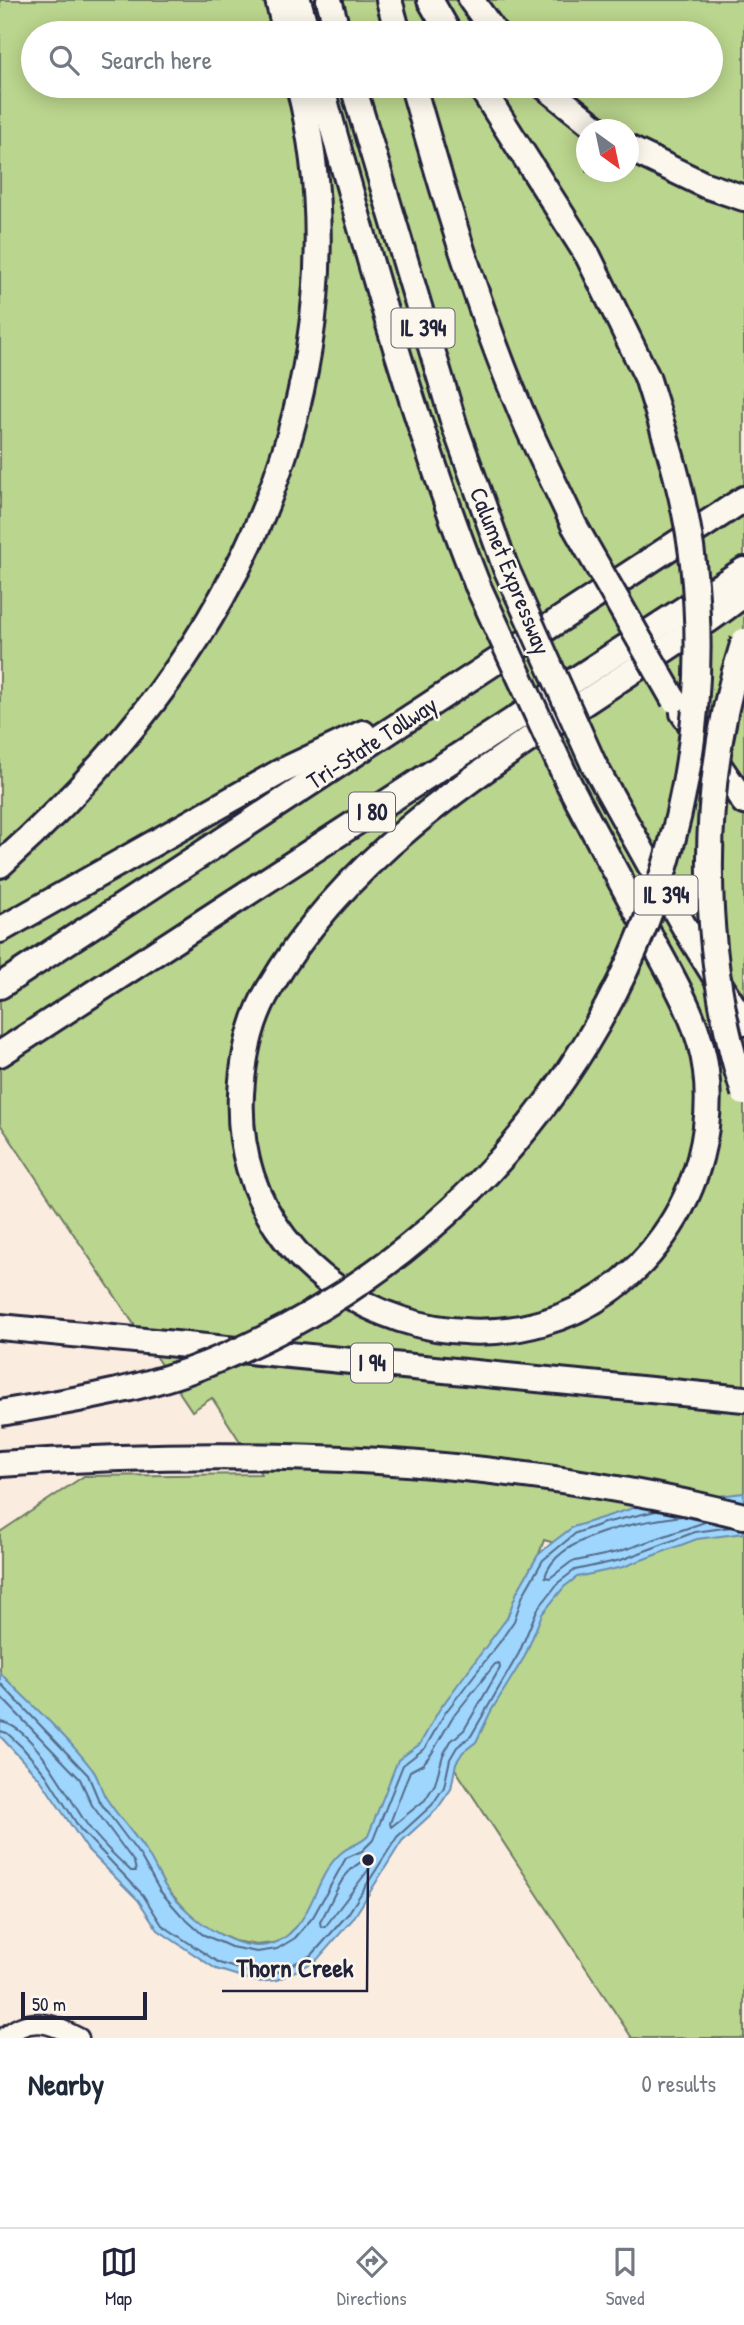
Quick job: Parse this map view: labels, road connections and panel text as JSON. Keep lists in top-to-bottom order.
{
  "streets": {
    "highway": [
      "IL 394",
      "Calumet Expressway",
      "Tri-State Tollway",
      "I 80",
      "I 94"
    ]
  },
  "places": ["Thorn Creek"],
  "scale_bar": "50 m",
  "north": "bottom right",
  "page": {
    "search": "Search here",
    "scale": "50 m",
    "heading": ["Nearby", "0 results"],
    "nav": ["Map", "Directions", "Saved"]
  }
}
